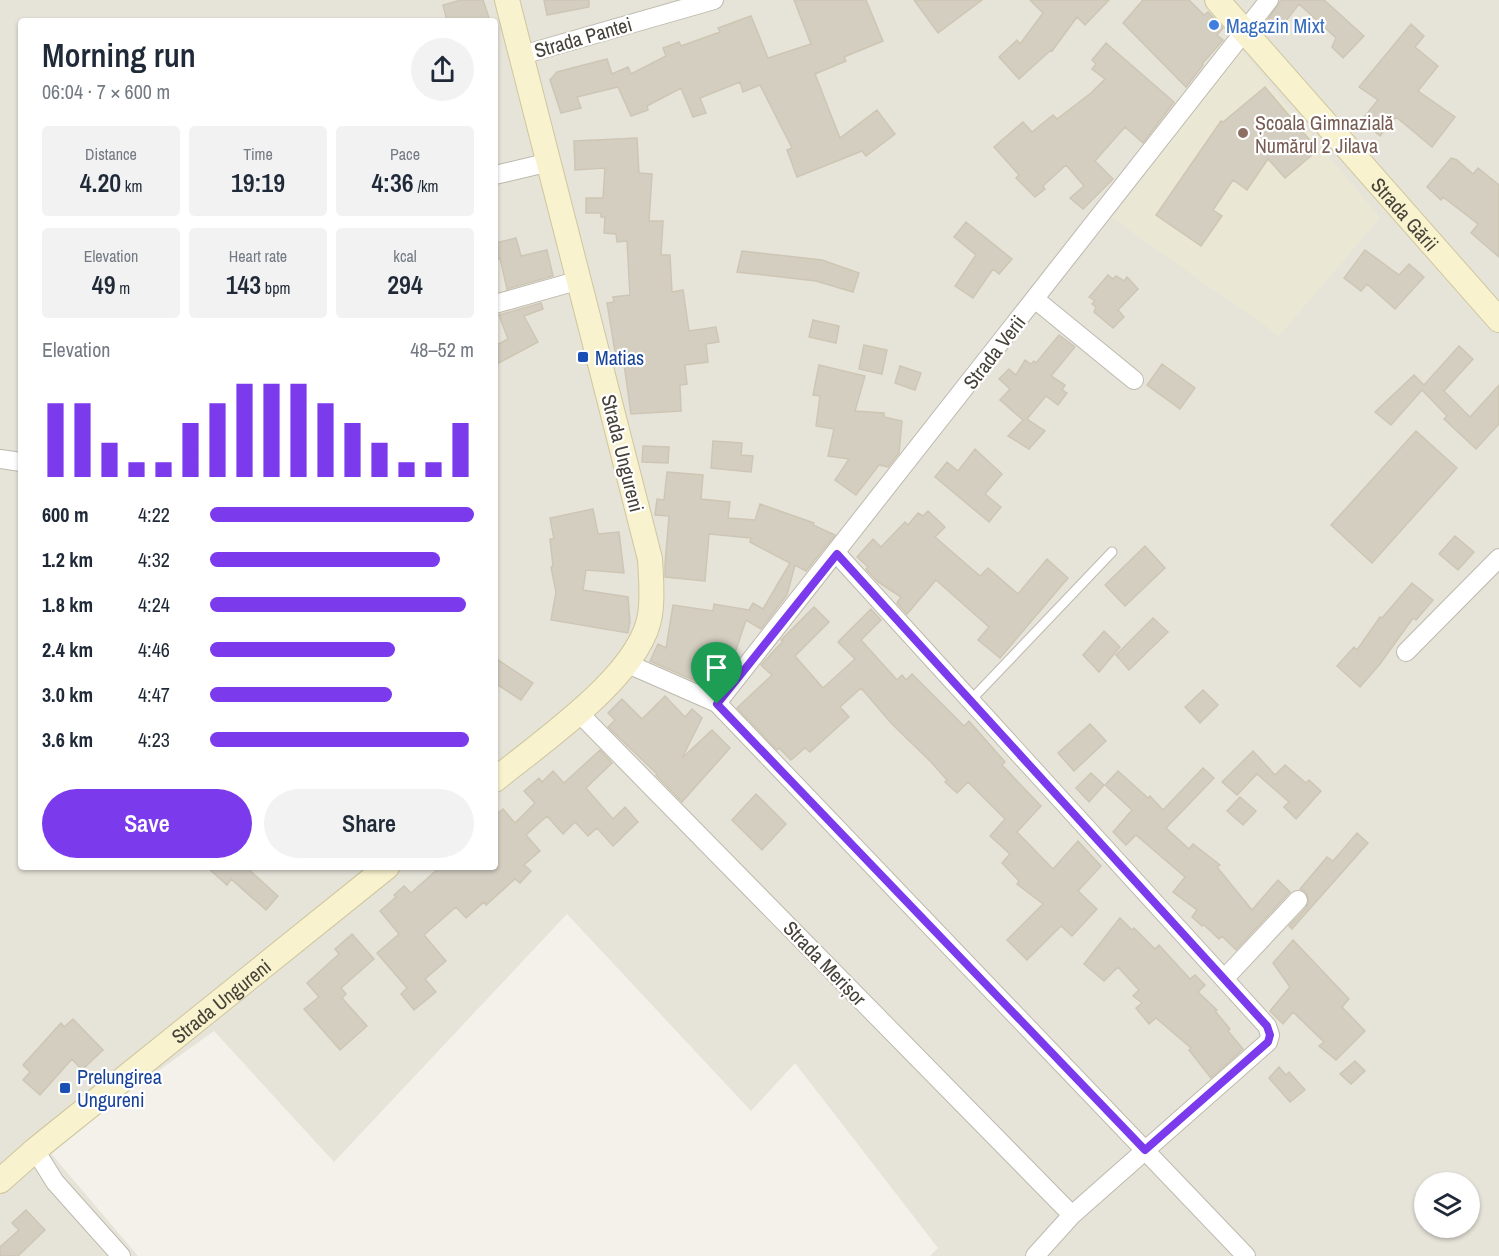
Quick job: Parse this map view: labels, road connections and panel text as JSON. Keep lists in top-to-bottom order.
{
  "streets": {
    "main road": ["Strada Gării", "Strada Ungureni"],
    "street": ["Strada Pantei", "Strada Verii", "Strada Merișor"]
  },
  "crossings": [
    ["Strada Pantei", "Strada Ungureni"],
    ["Strada Gării", "Strada Verii"],
    ["Strada Ungureni", "Strada Merișor"]
  ],
  "places": {
    "other": ["Magazin Mixt", "Școala Gimnazială Numărul 2 Jilava"],
    "transit": ["Matias", "Prelungirea Ungureni"]
  },
  "page": {
    "heading": ["Morning run", "06:04 · 7 × 600 m"],
    "stats": [
      ["Distance", "4.20 km"],
      ["Time", "19:19"],
      ["Pace", "4:36 /km"],
      ["Elevation", "49 m"],
      ["Heart rate", "143 bpm"],
      ["kcal", "294"]
    ],
    "chart": ["Elevation", "48–52 m"],
    "list": [
      {
        "name": "600 m",
        "note": "4:22"
      },
      {
        "name": "1.2 km",
        "note": "4:32"
      },
      {
        "name": "1.8 km",
        "note": "4:24"
      },
      {
        "name": "2.4 km",
        "note": "4:46"
      },
      {
        "name": "3.0 km",
        "note": "4:47"
      },
      {
        "name": "3.6 km",
        "note": "4:23"
      }
    ],
    "buttons": ["Save", "Share"]
  }
}
